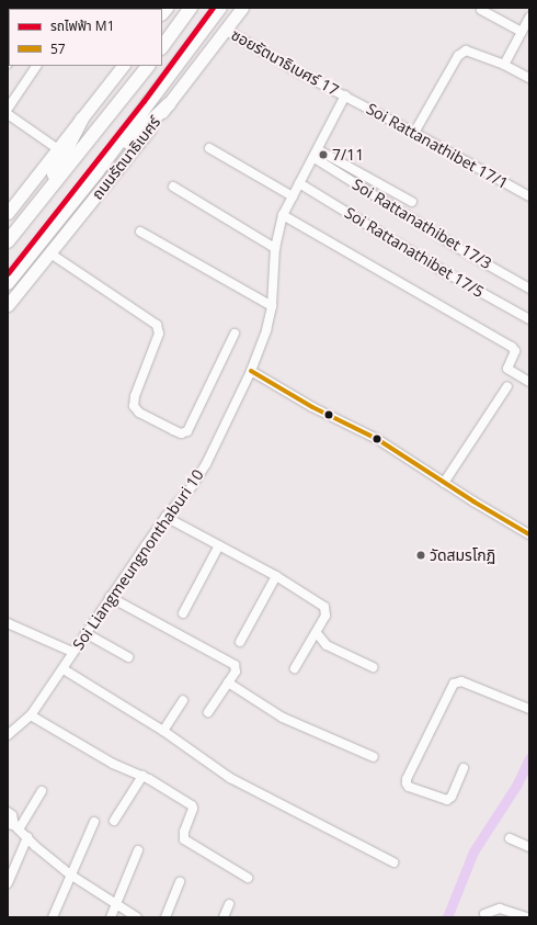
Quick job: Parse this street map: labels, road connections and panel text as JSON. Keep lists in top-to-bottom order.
{
  "streets": {
    "main road": ["ถนนรัตนาธิเบศร์"],
    "street": [
      "ซอยรัตนาธิเบศร์ 17",
      "Soi Rattanathibet 17/1",
      "Soi Rattanathibet 17/3",
      "Soi Rattanathibet 17/5",
      "Soi Liangmeungnonthaburi 10"
    ]
  },
  "crossings": [
    ["ซอยรัตนาธิเบศร์ 17", "Soi Rattanathibet 17/1"],
    ["ซอยรัตนาธิเบศร์ 17", "ถนนรัตนาธิเบศร์"],
    ["ซอยรัตนาธิเบศร์ 17", "Soi Liangmeungnonthaburi 10"],
    ["Soi Rattanathibet 17/1", "Soi Liangmeungnonthaburi 10"],
    ["Soi Rattanathibet 17/3", "Soi Liangmeungnonthaburi 10"],
    ["Soi Rattanathibet 17/5", "Soi Liangmeungnonthaburi 10"]
  ],
  "places": ["7/11", "วัดสมรโกฏิ"],
  "lines": ["metro line M1", "transit line 57"],
  "legend": ["รถไฟฟ้า M1", "57"]
}
